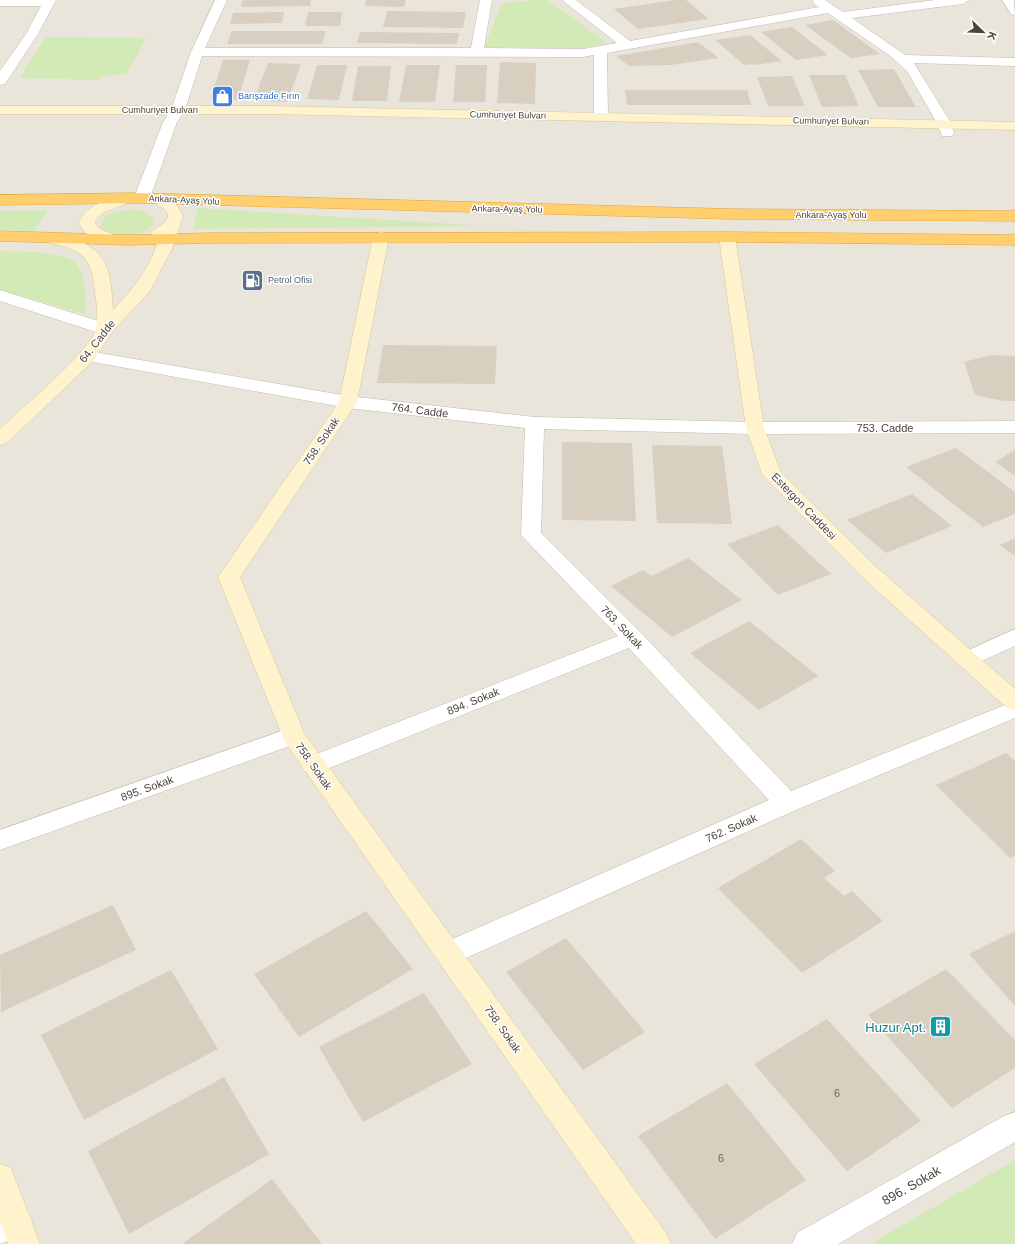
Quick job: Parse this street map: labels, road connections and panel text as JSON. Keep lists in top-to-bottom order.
{
  "streets": {
    "highway": ["Ankara-Ayaş Yolu"],
    "main road": [
      "Cumhuriyet Bulvarı",
      "64. Cadde",
      "758. Sokak",
      "Estergon Caddesi"
    ],
    "street": [
      "764. Cadde",
      "753. Cadde",
      "763. Sokak",
      "894. Sokak",
      "895. Sokak",
      "762. Sokak",
      "896. Sokak"
    ]
  },
  "crossings": [
    ["Ankara-Ayaş Yolu", "64. Cadde"],
    ["64. Cadde", "764. Cadde"],
    ["764. Cadde", "753. Cadde"],
    ["764. Cadde", "758. Sokak"],
    ["764. Cadde", "Estergon Caddesi"],
    ["764. Cadde", "763. Sokak"],
    ["753. Cadde", "Estergon Caddesi"],
    ["758. Sokak", "894. Sokak"],
    ["758. Sokak", "895. Sokak"],
    ["758. Sokak", "762. Sokak"],
    ["763. Sokak", "894. Sokak"],
    ["763. Sokak", "762. Sokak"]
  ],
  "places": {
    "shop": ["Barışzade Fırın"],
    "fuel station": ["Petrol Ofisi"],
    "building": ["Huzur Apt."]
  },
  "house_numbers": ["6", "6"],
  "north": "bottom right"
}
